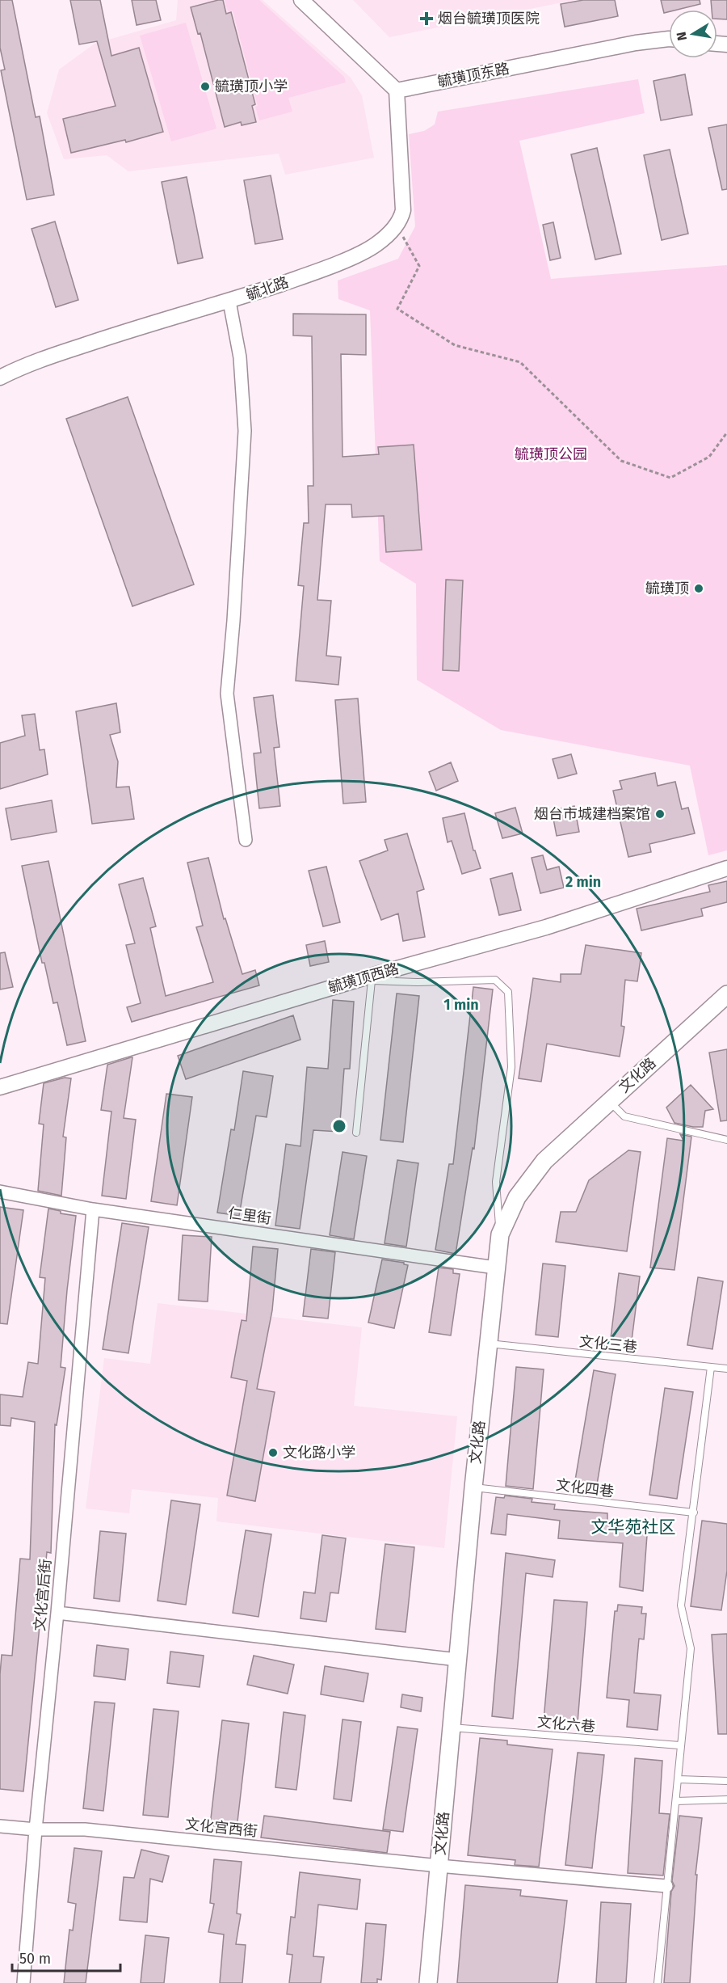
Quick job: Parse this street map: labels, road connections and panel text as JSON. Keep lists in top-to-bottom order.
{
  "streets": {
    "main road": ["文化路"],
    "street": [
      "毓璜顶东路",
      "毓北路",
      "毓璜顶西路",
      "仁里街",
      "文化宫后街",
      "文化宫西街"
    ],
    "lane": ["文化三巷", "文化四巷", "文化六巷"]
  },
  "crossings": [
    ["毓璜顶东路", "毓北路"],
    ["文化路", "仁里街"],
    ["文化路", "文化三巷"],
    ["文化路", "文化四巷"],
    ["文化路", "文化六巷"],
    ["文化路", "文化宫西街"],
    ["仁里街", "文化宫后街"],
    ["文化宫后街", "文化宫西街"]
  ],
  "districts": ["文华苑社区"],
  "parks": ["毓璜顶公园"],
  "places": {
    "health": ["烟台毓璜顶医院"],
    "other": [
      "毓璜顶小学",
      "毓璜顶",
      "烟台市城建档案馆",
      "文化路小学"
    ]
  },
  "scale_bar": "50 m",
  "north": "left",
  "rings": ["2 min", "1 min"]
}
